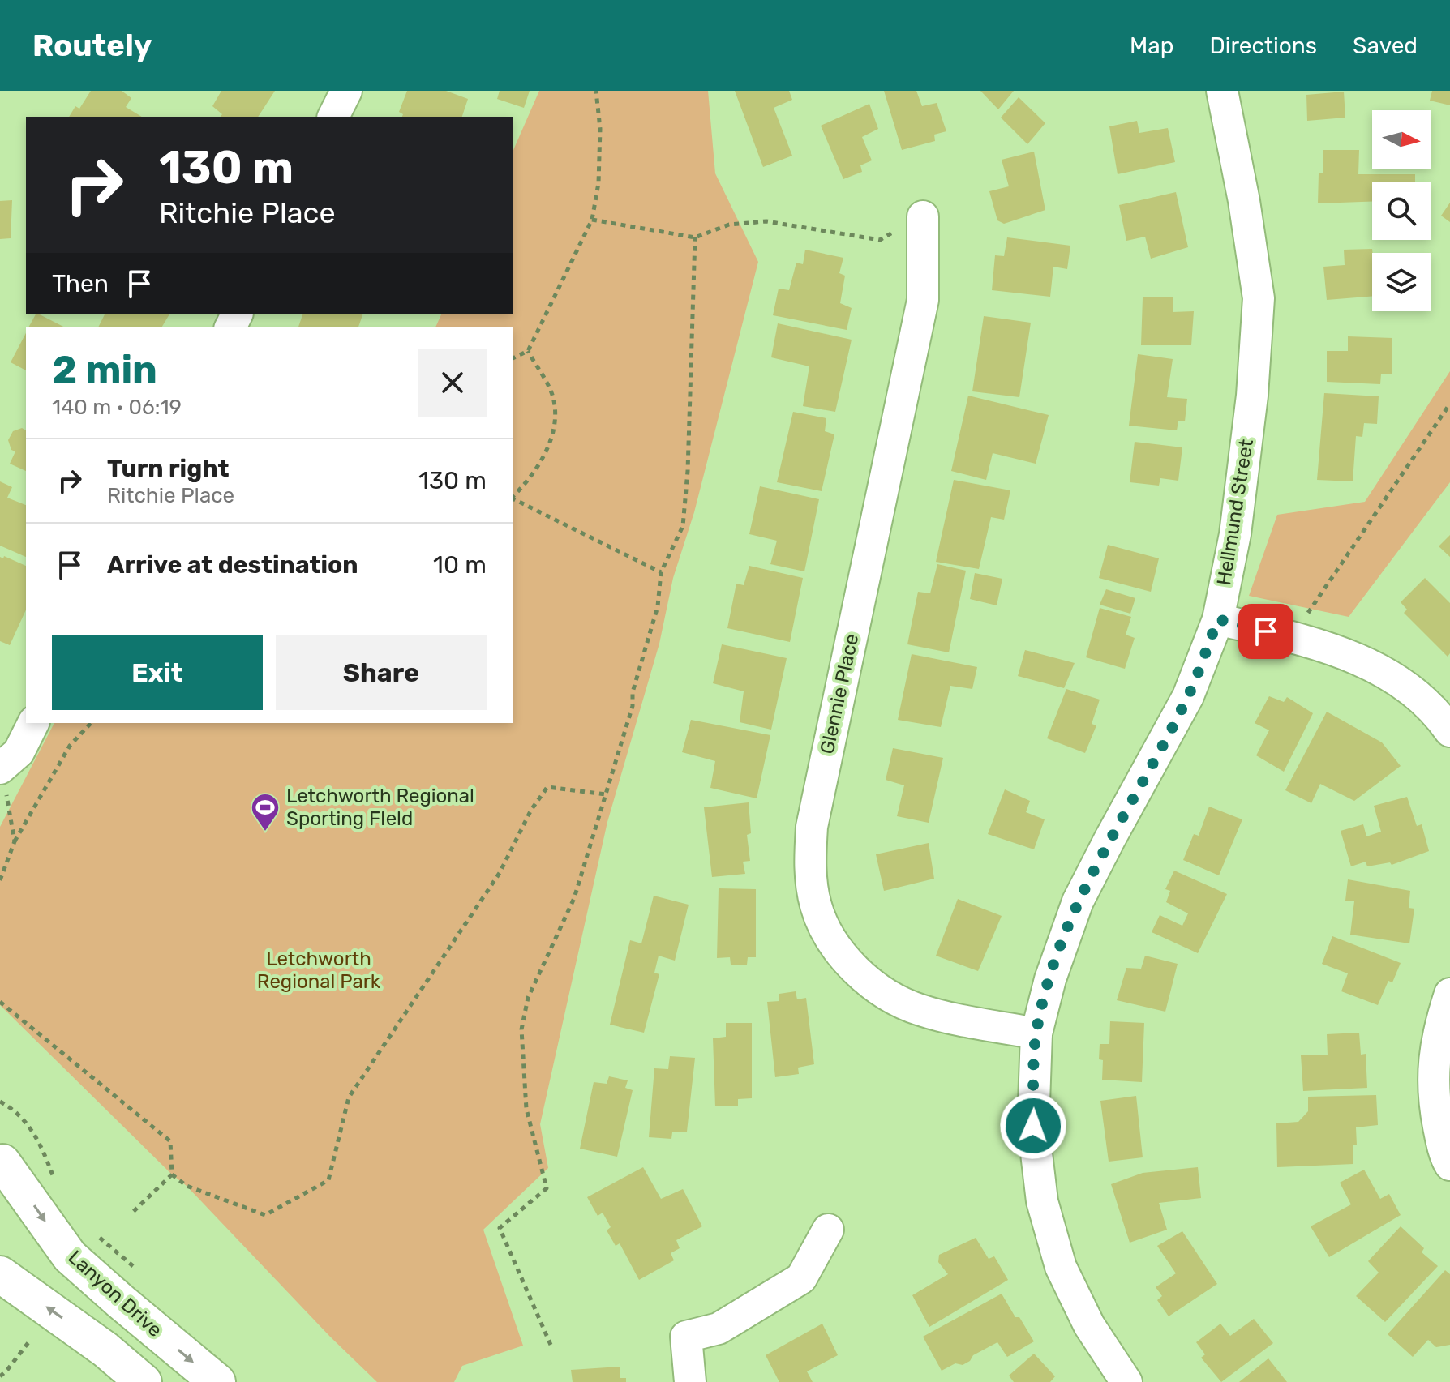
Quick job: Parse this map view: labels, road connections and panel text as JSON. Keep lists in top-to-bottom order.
{
  "streets": {
    "main road": ["Lanyon Drive"],
    "street": ["Hellmund Street", "Glennie Place"]
  },
  "crossings": [
    ["Hellmund Street", "Glennie Place"]
  ],
  "parks": ["Letchworth Regional Park"],
  "places": {
    "sports": ["Letchworth Regional Sporting FIeld"]
  },
  "north": "right",
  "page": {
    "header": "Routely",
    "nav": ["Map", "Directions", "Saved"],
    "turn": ["130 m", "Ritchie Place"],
    "then": "Then",
    "heading": ["2 min", "140 m · 06:19"],
    "list": [
      {
        "name": "Turn right",
        "note": "Ritchie Place",
        "value": "130 m"
      },
      {
        "name": "Arrive at destination",
        "value": "10 m"
      }
    ],
    "buttons": ["Exit", "Share"]
  }
}
